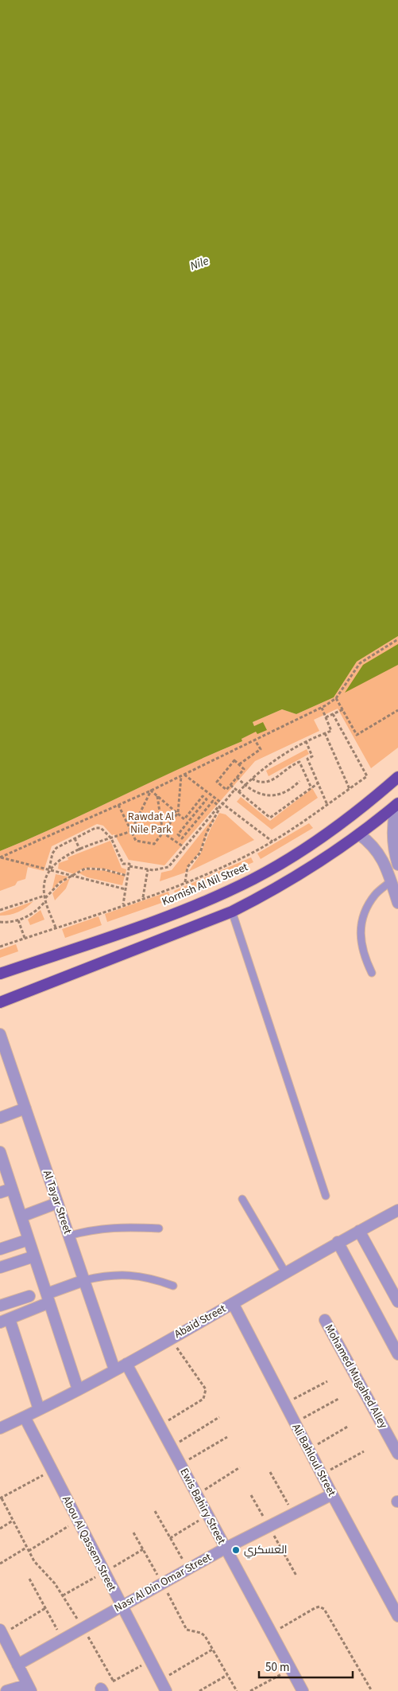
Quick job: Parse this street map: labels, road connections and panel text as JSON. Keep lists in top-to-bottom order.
{
  "streets": {
    "highway": ["Kornish Al Nil Street"],
    "street": [
      "Al Tayar Street",
      "Abaid Street",
      "Mohamed Mugahed Alley",
      "Ali Bahloul Street",
      "Ewis Bahiry Street",
      "Abou Al Qassem Street",
      "Nasr Al Din Omar Street"
    ]
  },
  "crossings": [
    ["Al Tayar Street", "Abaid Street"],
    ["Abaid Street", "Ali Bahloul Street"],
    ["Abaid Street", "Ewis Bahiry Street"],
    ["Abaid Street", "Abou Al Qassem Street"],
    ["Ali Bahloul Street", "Nasr Al Din Omar Street"],
    ["Ewis Bahiry Street", "Nasr Al Din Omar Street"],
    ["Abou Al Qassem Street", "Nasr Al Din Omar Street"]
  ],
  "water": ["Nile"],
  "parks": ["Rawdat Al Nile Park"],
  "places": ["العسكري"],
  "scale_bar": "50 m"
}
